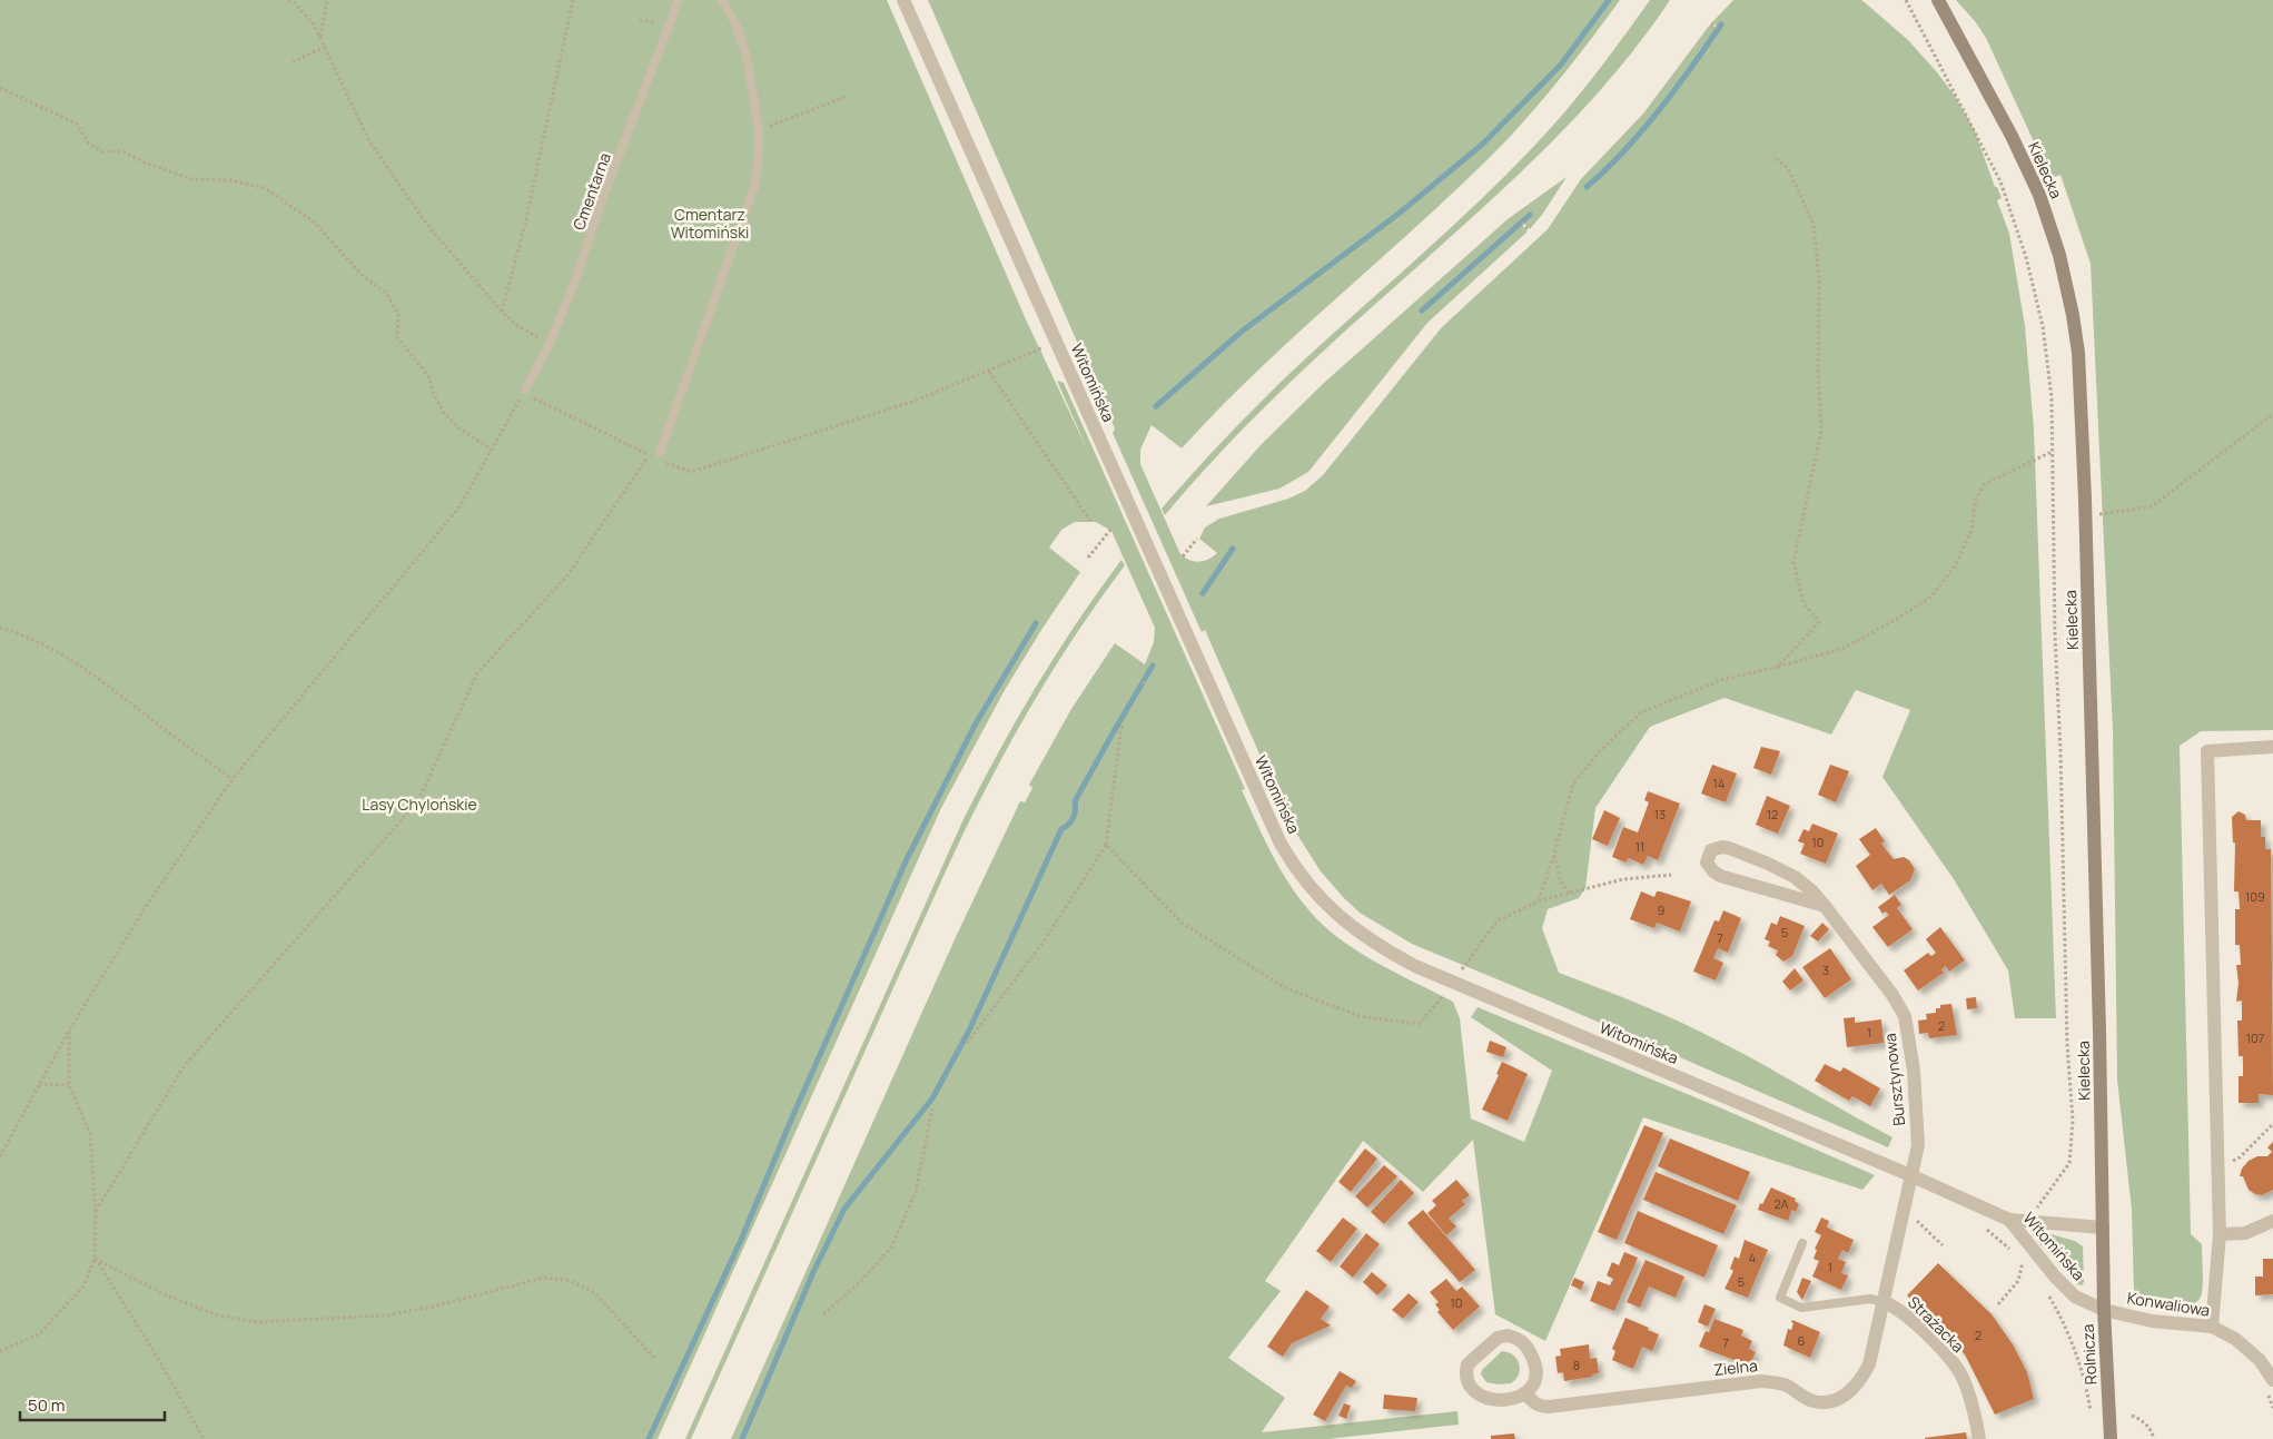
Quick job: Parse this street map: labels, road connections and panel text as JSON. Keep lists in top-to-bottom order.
{
  "streets": {
    "main road": ["Kielecka", "Rolnicza"],
    "street": [
      "Witomińska",
      "Bursztynowa",
      "Konwaliowa",
      "Strażacka",
      "Zielna"
    ],
    "lane": ["Cmentarna"]
  },
  "crossings": [
    ["Kielecka", "Witomińska"],
    ["Kielecka", "Rolnicza"],
    ["Witomińska", "Bursztynowa"],
    ["Witomińska", "Konwaliowa"],
    ["Witomińska", "Rolnicza"],
    ["Witomińska", "Zielna"],
    ["Bursztynowa", "Zielna"],
    ["Konwaliowa", "Rolnicza"],
    ["Strażacka", "Zielna"]
  ],
  "parks": ["Cmentarz Witomiński", "Lasy Chylońskie"],
  "house_numbers": [
    "14",
    "13",
    "12",
    "10",
    "11",
    "109",
    "9",
    "5",
    "7",
    "3",
    "2",
    "1",
    "107",
    "2A",
    "4",
    "1",
    "5",
    "10",
    "2",
    "6",
    "7",
    "8"
  ],
  "scale_bar": "50 m"
}
